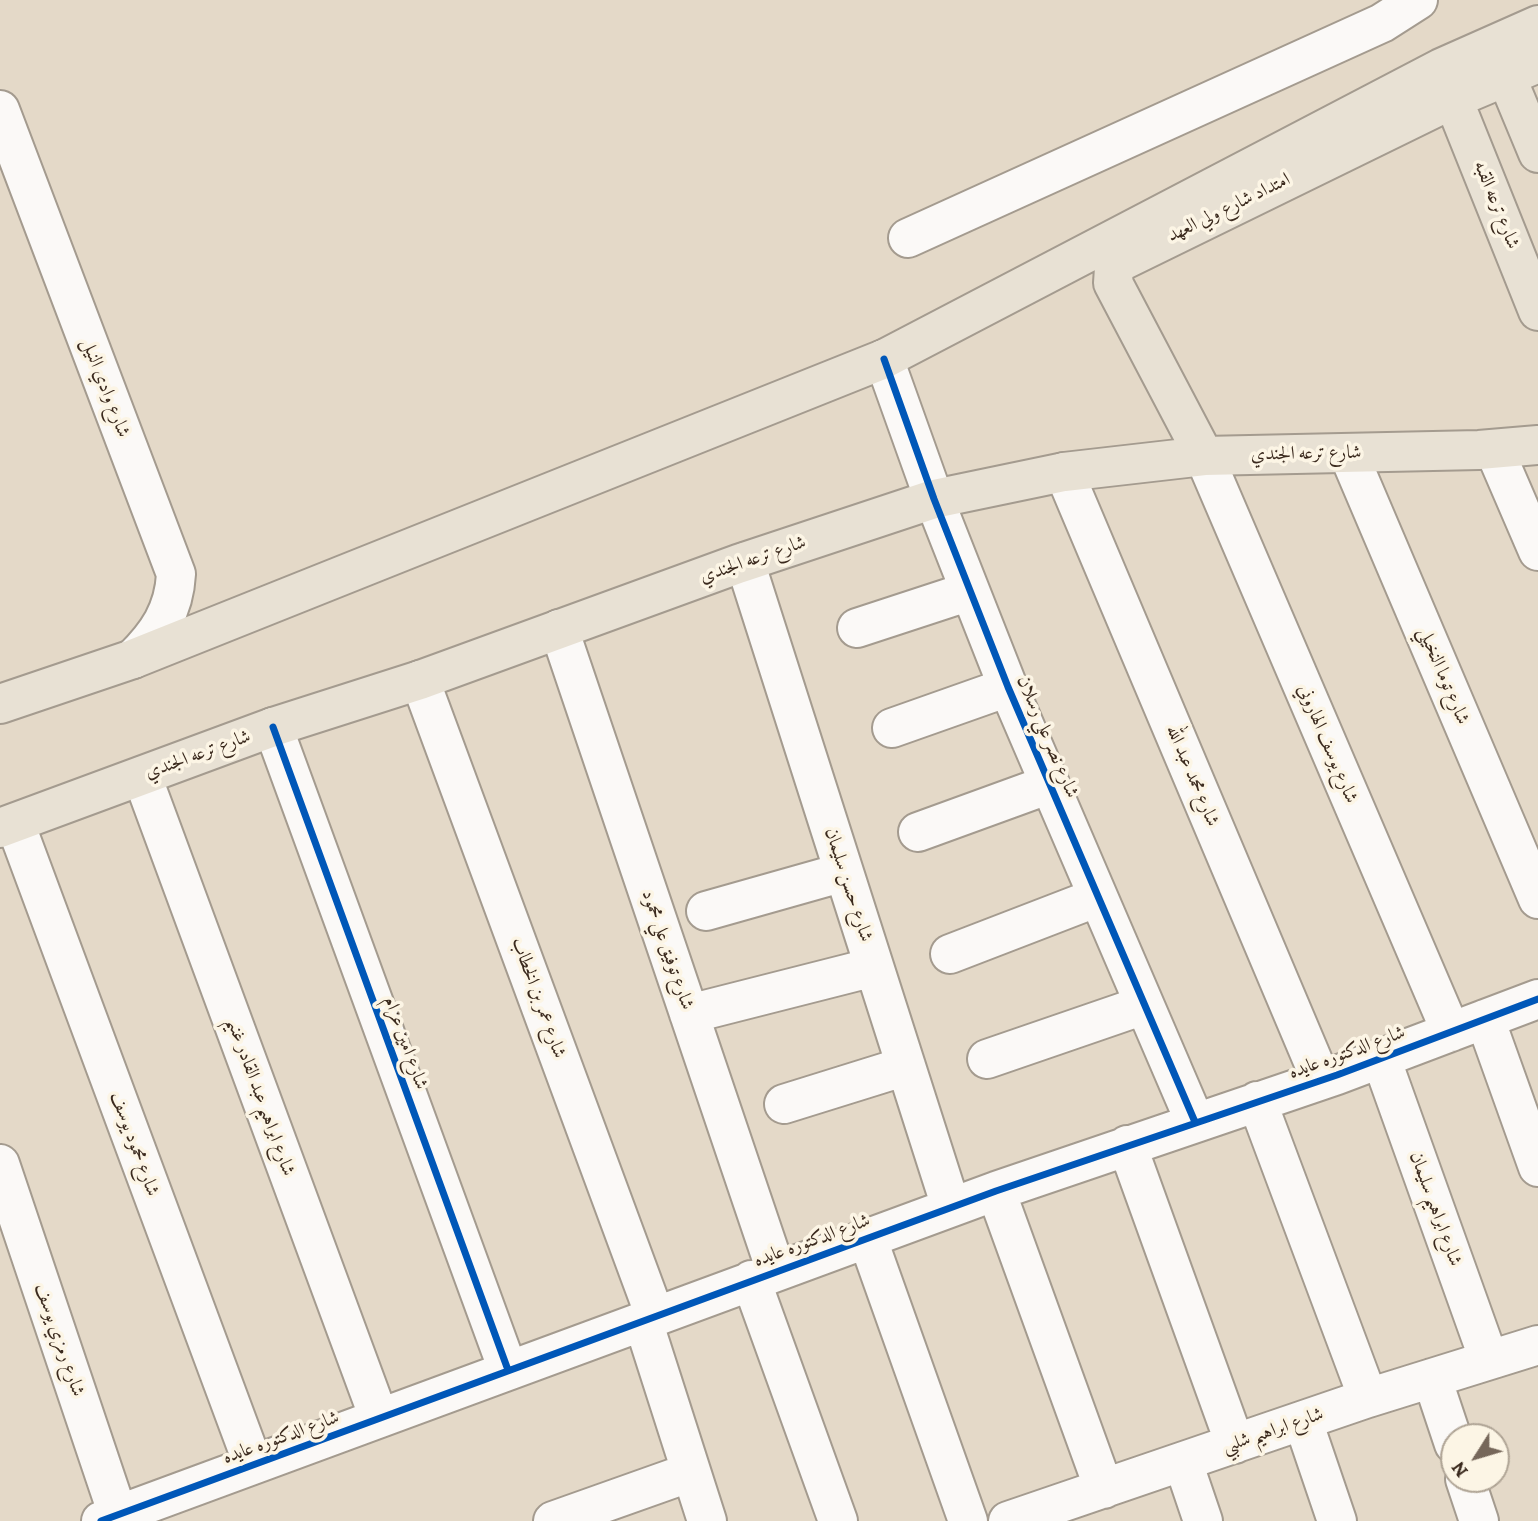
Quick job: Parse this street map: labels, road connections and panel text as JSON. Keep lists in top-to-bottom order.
{
  "streets": {
    "main road": ["شارع ترعه القبه", "شارع ترعه الجندي"],
    "street": [
      "شارع وادي النيل",
      "شارع توما النخيلي",
      "شارع نصر علي رسلان",
      "شارع يوسف الهاروني",
      "شارع محمد عبد الله",
      "شارع حسن سليمان",
      "شارع توفيق علي محمود",
      "شارع عمر بن الخطاب",
      "شارع امين عزام",
      "شارع الدكتوره عايده",
      "شارع ابراهيم عبد القادر غنيم",
      "شارع محمود يوسف",
      "شارع ابراهيم سليمان",
      "شارع رمزي يوسف",
      "شارع ابراهيم شلبي"
    ]
  },
  "crossings": [
    ["شارع ترعه الجندي", "شارع توما النخيلي"],
    ["شارع ترعه الجندي", "شارع نصر علي رسلان"],
    ["شارع ترعه الجندي", "شارع يوسف الهاروني"],
    ["شارع ترعه الجندي", "شارع محمد عبد الله"],
    ["شارع ترعه الجندي", "شارع حسن سليمان"],
    ["شارع ترعه الجندي", "شارع توفيق علي محمود"],
    ["شارع ترعه الجندي", "شارع عمر بن الخطاب"],
    ["شارع ترعه الجندي", "شارع امين عزام"],
    ["شارع ترعه الجندي", "شارع ابراهيم عبد القادر غنيم"],
    ["شارع ترعه الجندي", "شارع محمود يوسف"],
    ["شارع نصر علي رسلان", "شارع الدكتوره عايده"],
    ["شارع يوسف الهاروني", "شارع الدكتوره عايده"],
    ["شارع محمد عبد الله", "شارع الدكتوره عايده"],
    ["شارع حسن سليمان", "شارع الدكتوره عايده"],
    ["شارع توفيق علي محمود", "شارع الدكتوره عايده"],
    ["شارع عمر بن الخطاب", "شارع الدكتوره عايده"],
    ["شارع امين عزام", "شارع الدكتوره عايده"],
    ["شارع الدكتوره عايده", "شارع ابراهيم عبد القادر غنيم"],
    ["شارع الدكتوره عايده", "شارع محمود يوسف"],
    ["شارع الدكتوره عايده", "شارع ابراهيم سليمان"],
    ["شارع الدكتوره عايده", "شارع رمزي يوسف"],
    ["شارع ابراهيم سليمان", "شارع ابراهيم شلبي"]
  ],
  "north": "bottom left"
}
